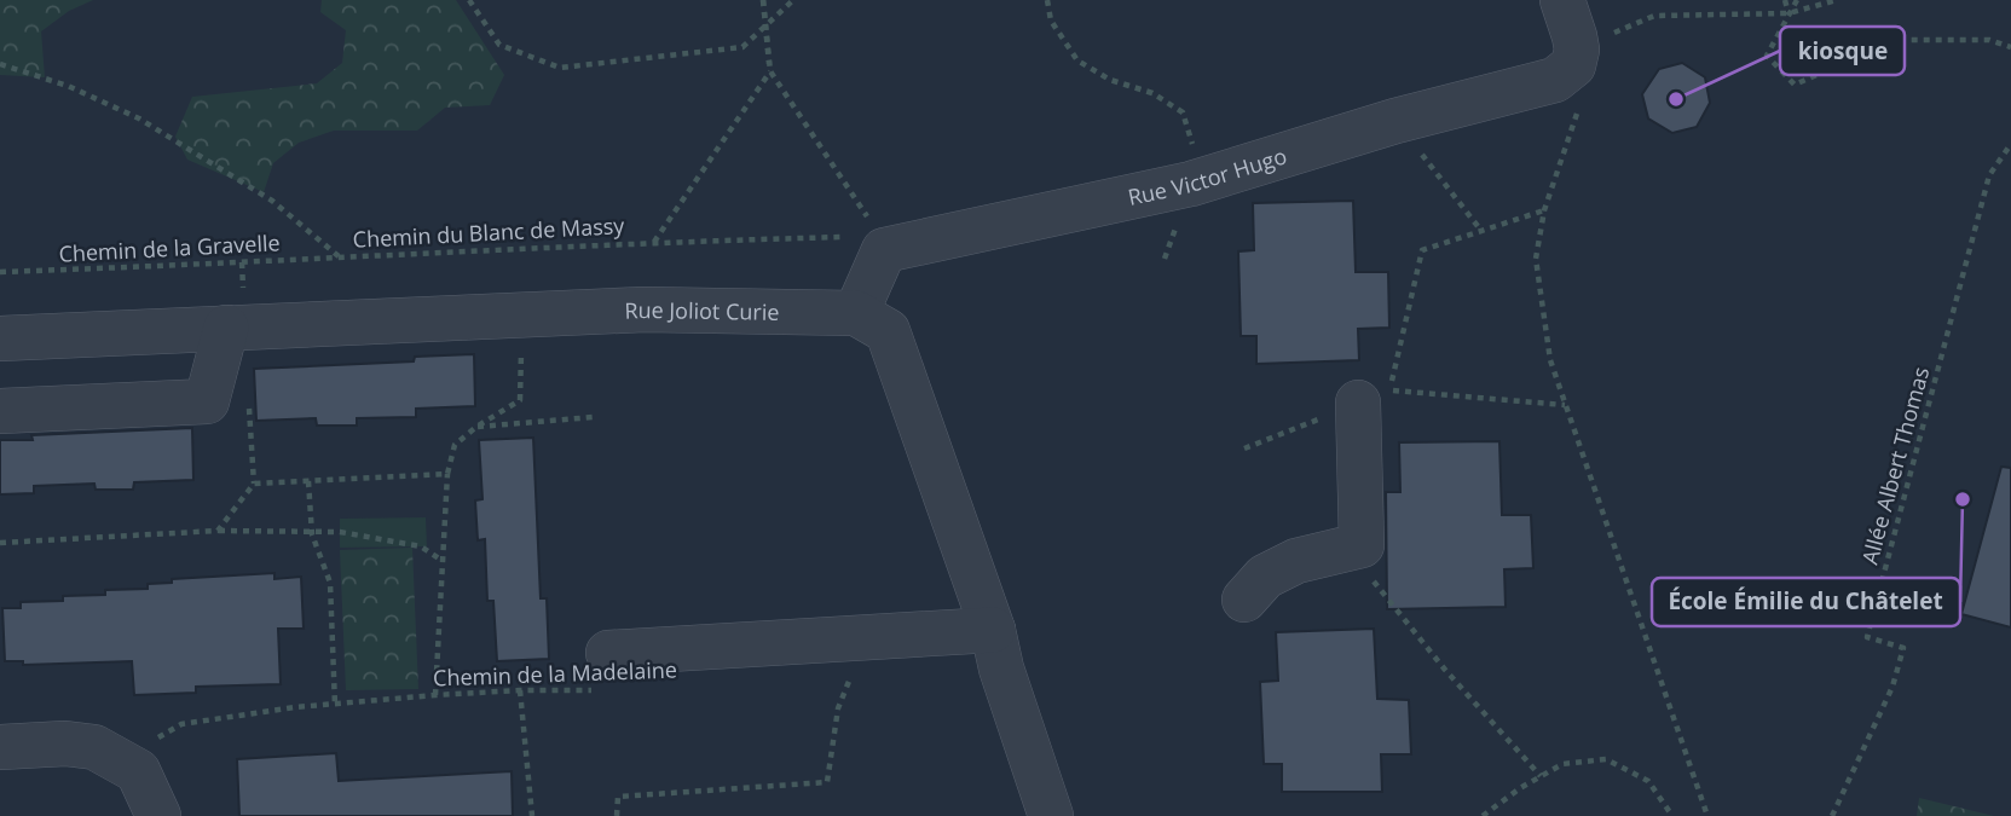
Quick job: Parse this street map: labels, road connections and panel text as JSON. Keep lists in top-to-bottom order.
{
  "streets": {
    "street": ["Rue Victor Hugo", "Rue Joliot Curie"],
    "path": [
      "Chemin du Blanc de Massy",
      "Chemin de la Gravelle",
      "Allée Albert Thomas",
      "Chemin de la Madelaine"
    ]
  },
  "crossings": [
    ["Rue Victor Hugo", "Chemin du Blanc de Massy"],
    ["Chemin du Blanc de Massy", "Chemin de la Gravelle"]
  ],
  "places": ["kiosque", "École Émilie du Châtelet"]
}
